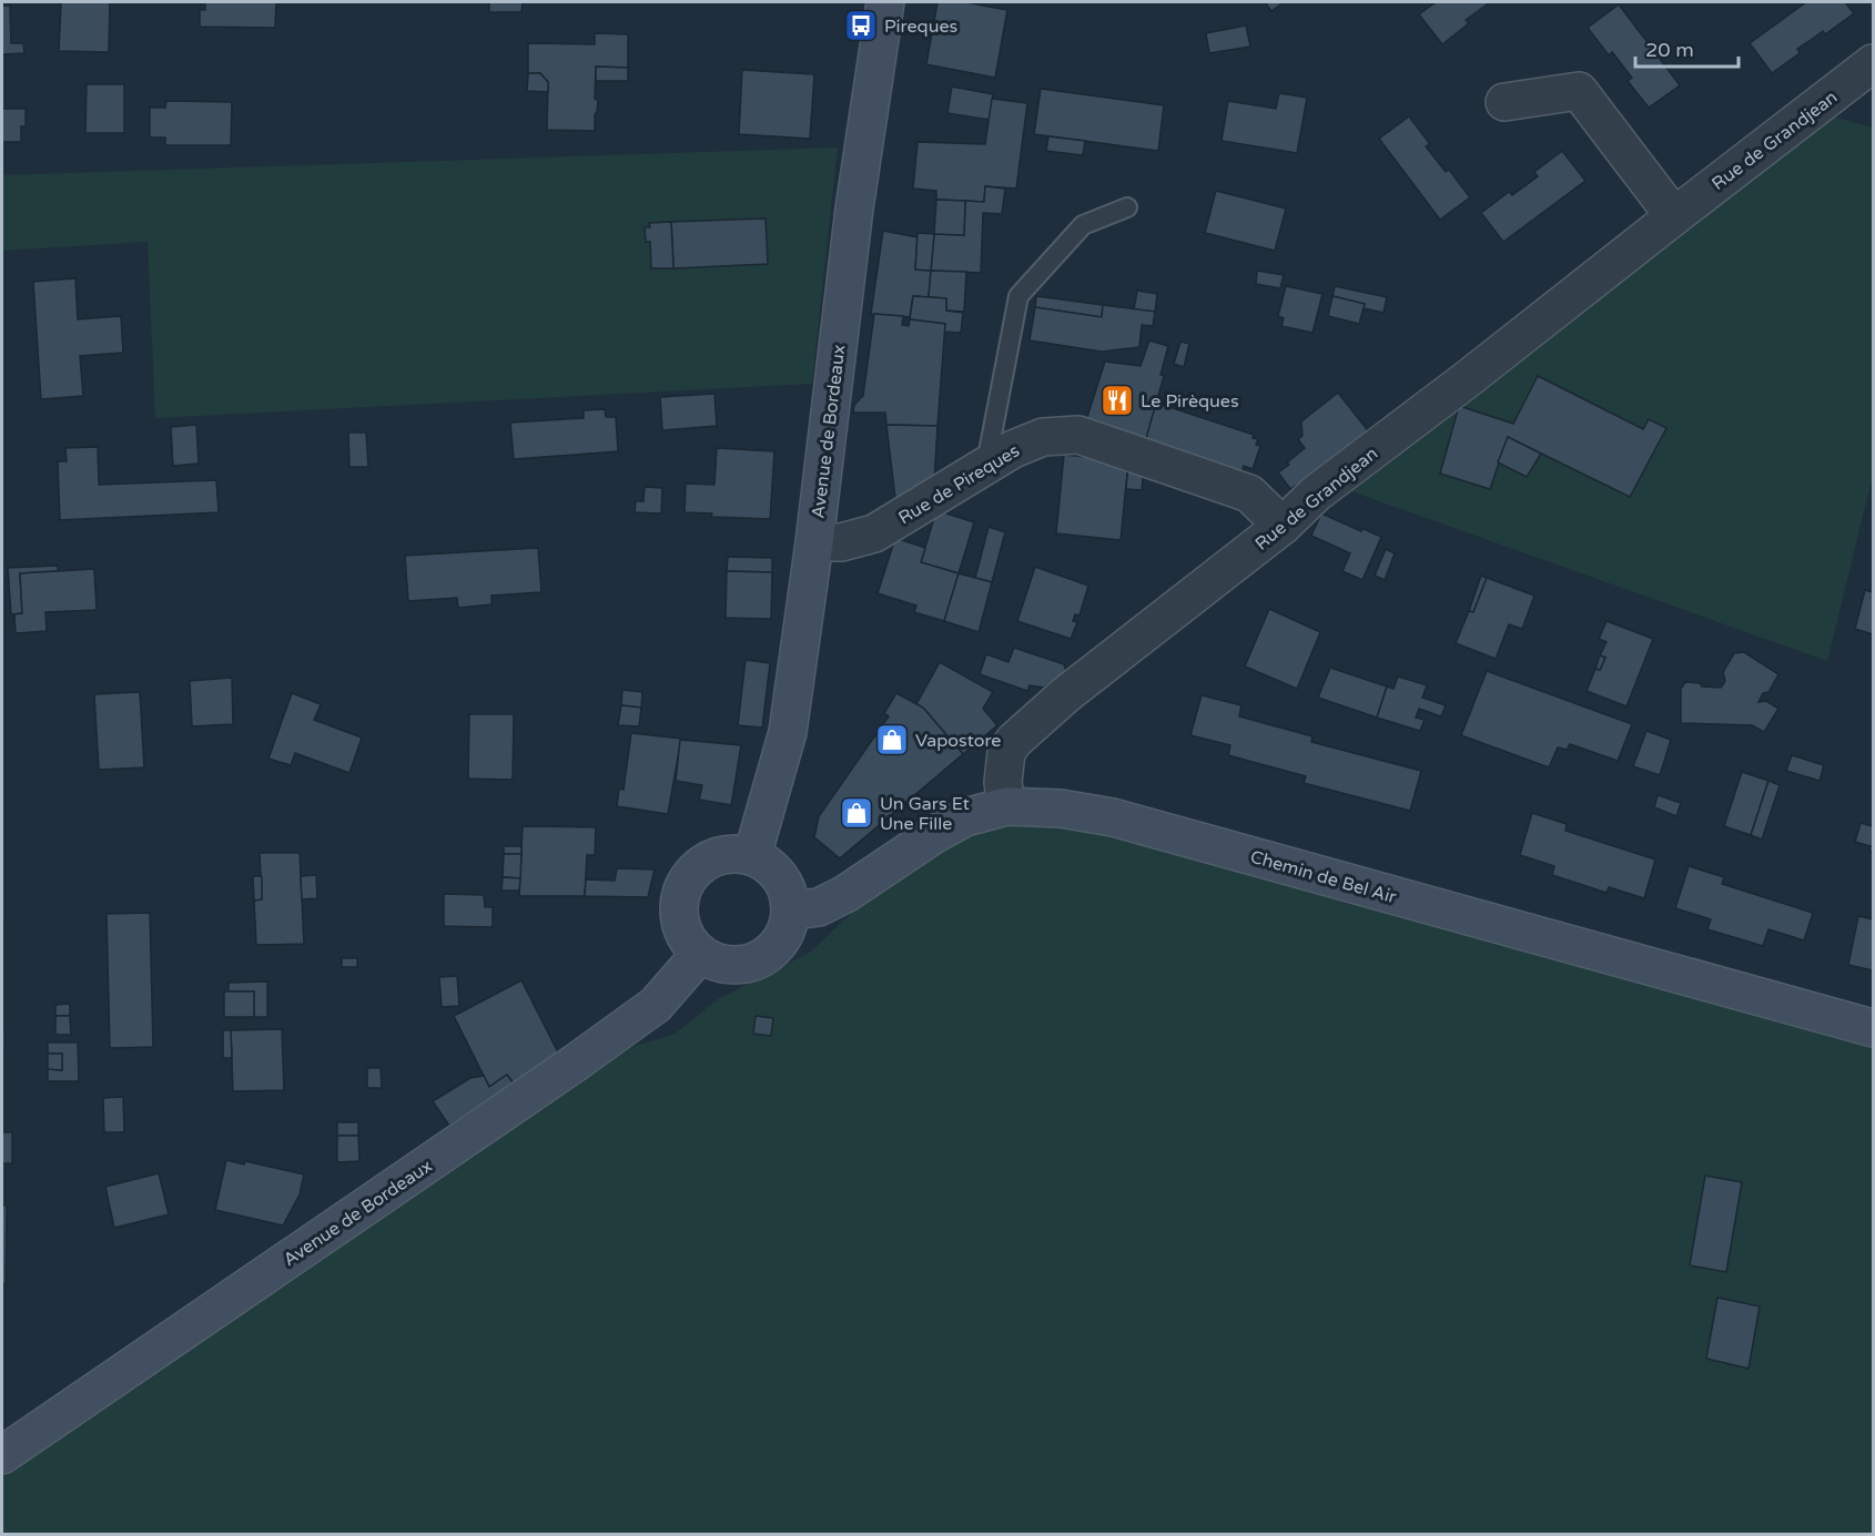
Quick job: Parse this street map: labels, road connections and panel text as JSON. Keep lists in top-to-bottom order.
{
  "streets": {
    "main road": ["Avenue de Bordeaux", "Chemin de Bel Air"],
    "street": ["Rue de Grandjean", "Rue de Pireques"]
  },
  "crossings": [
    ["Rue de Grandjean", "Rue de Pireques"],
    ["Rue de Grandjean", "Chemin de Bel Air"],
    ["Avenue de Bordeaux", "Rue de Pireques"],
    ["Avenue de Bordeaux", "Chemin de Bel Air"]
  ],
  "places": {
    "bus stop": ["Pireques"],
    "restaurant": ["Le Pirèques"],
    "shop": ["Vapostore", "Un Gars Et Une Fille"]
  },
  "scale_bar": "20 m"
}
